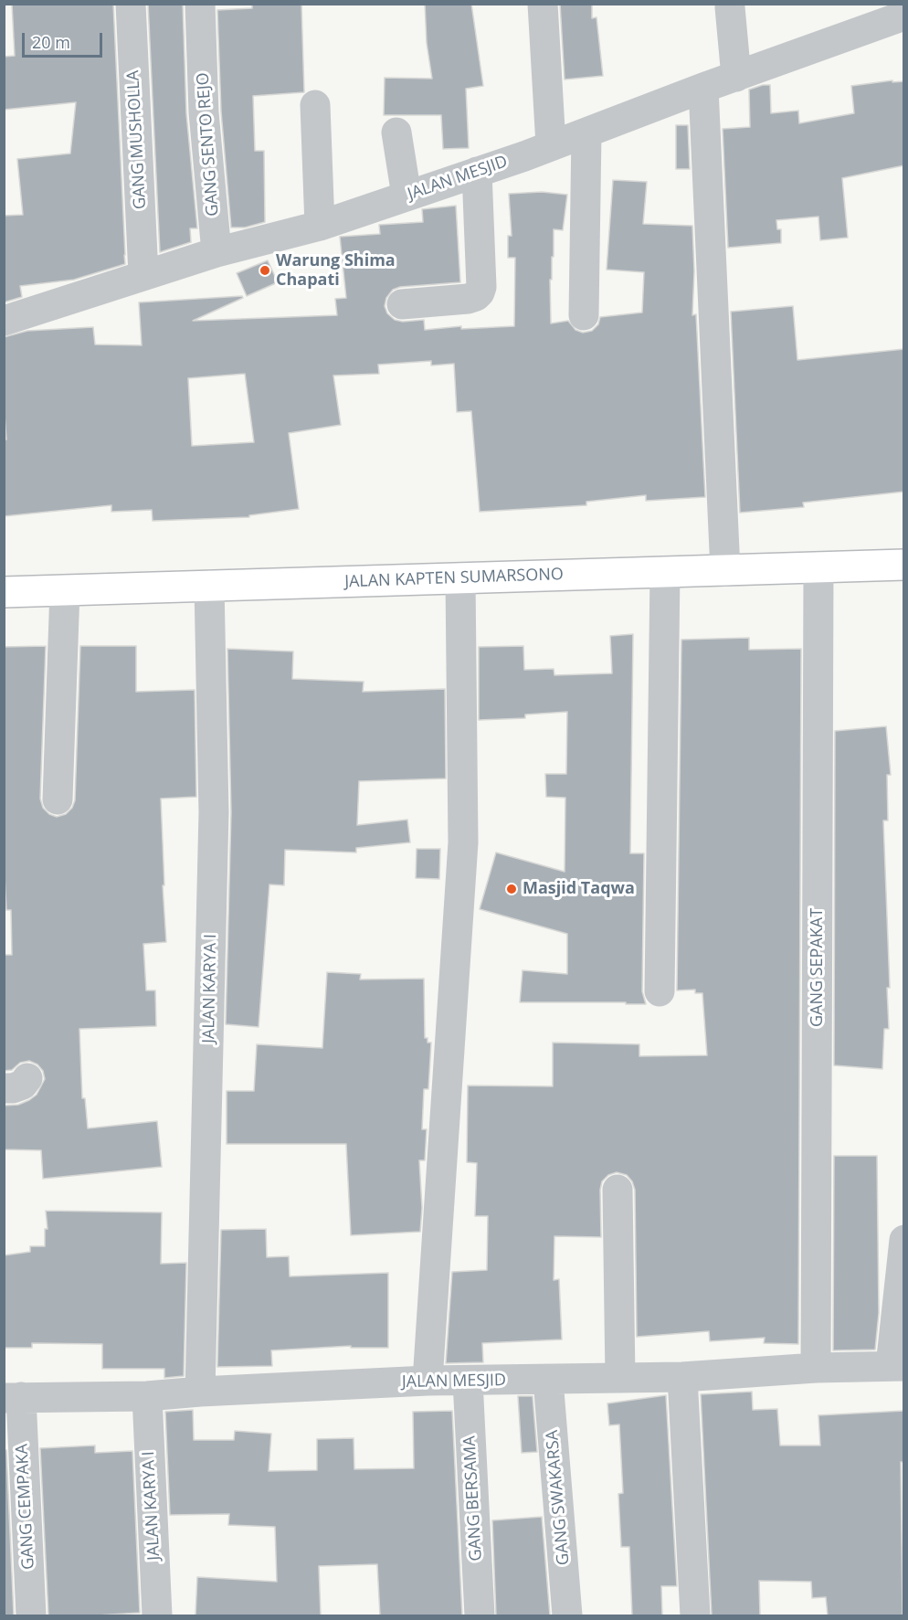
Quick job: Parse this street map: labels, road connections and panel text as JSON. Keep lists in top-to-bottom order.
{
  "streets": {
    "highway": ["JALAN KAPTEN SUMARSONO"],
    "street": [
      "GANG MUSHOLLA",
      "GANG SENTO REJO",
      "JALAN MESJID",
      "GANG SEPAKAT",
      "JALAN KARYA I",
      "GANG SWAKARSA",
      "GANG BERSAMA",
      "GANG CEMPAKA"
    ]
  },
  "crossings": [
    ["GANG MUSHOLLA", "JALAN MESJID"],
    ["GANG SENTO REJO", "JALAN MESJID"],
    ["JALAN MESJID", "GANG SEPAKAT"],
    ["JALAN MESJID", "JALAN KARYA I"],
    ["JALAN MESJID", "GANG SWAKARSA"],
    ["JALAN MESJID", "GANG BERSAMA"],
    ["JALAN MESJID", "GANG CEMPAKA"],
    ["JALAN KAPTEN SUMARSONO", "GANG SEPAKAT"],
    ["JALAN KAPTEN SUMARSONO", "JALAN KARYA I"]
  ],
  "places": ["Warung Shima Chapati", "Masjid Taqwa"],
  "scale_bar": "20 m"
}
